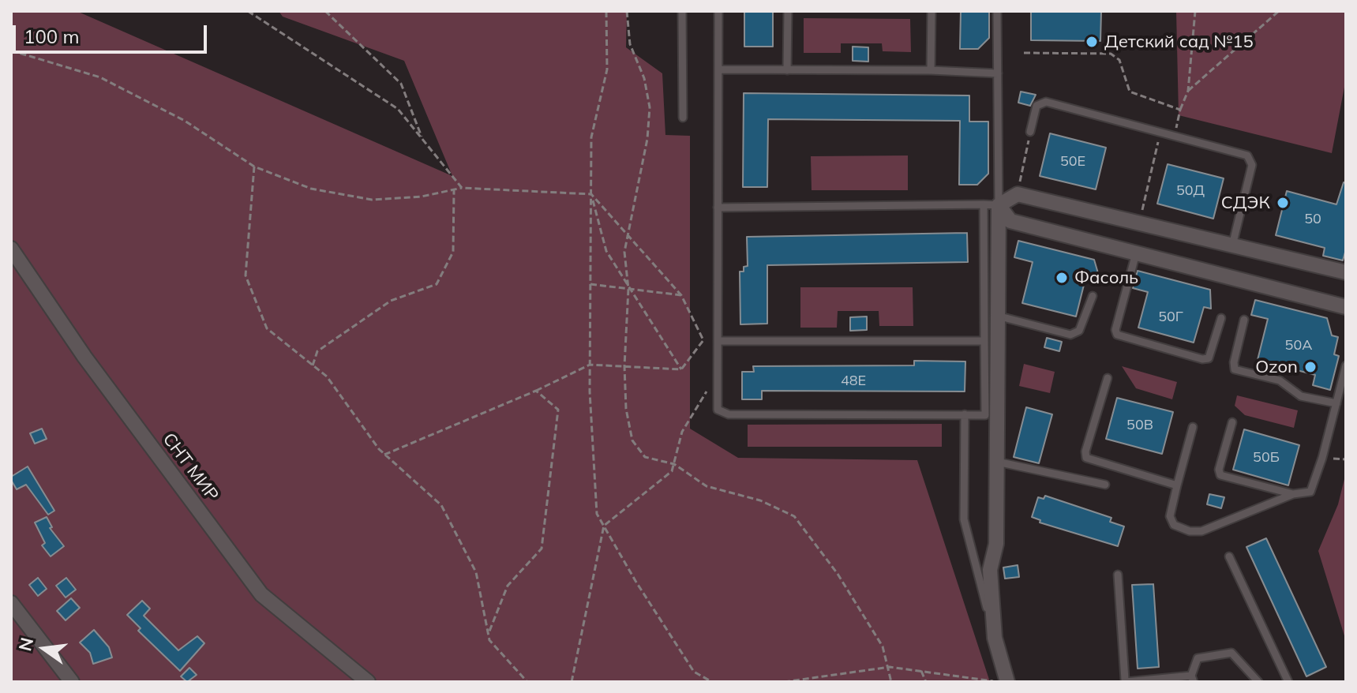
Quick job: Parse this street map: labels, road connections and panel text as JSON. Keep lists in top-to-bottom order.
{
  "streets": {
    "street": ["СНТ МИР"]
  },
  "places": [
    "Детский сад №15",
    "СДЭК",
    "Фасоль",
    "Ozon"
  ],
  "house_numbers": [
    "50Е",
    "50Д",
    "50",
    "50Г",
    "50А",
    "48Е",
    "50В",
    "50Б"
  ],
  "scale_bar": "100 m",
  "north": "left"
}
